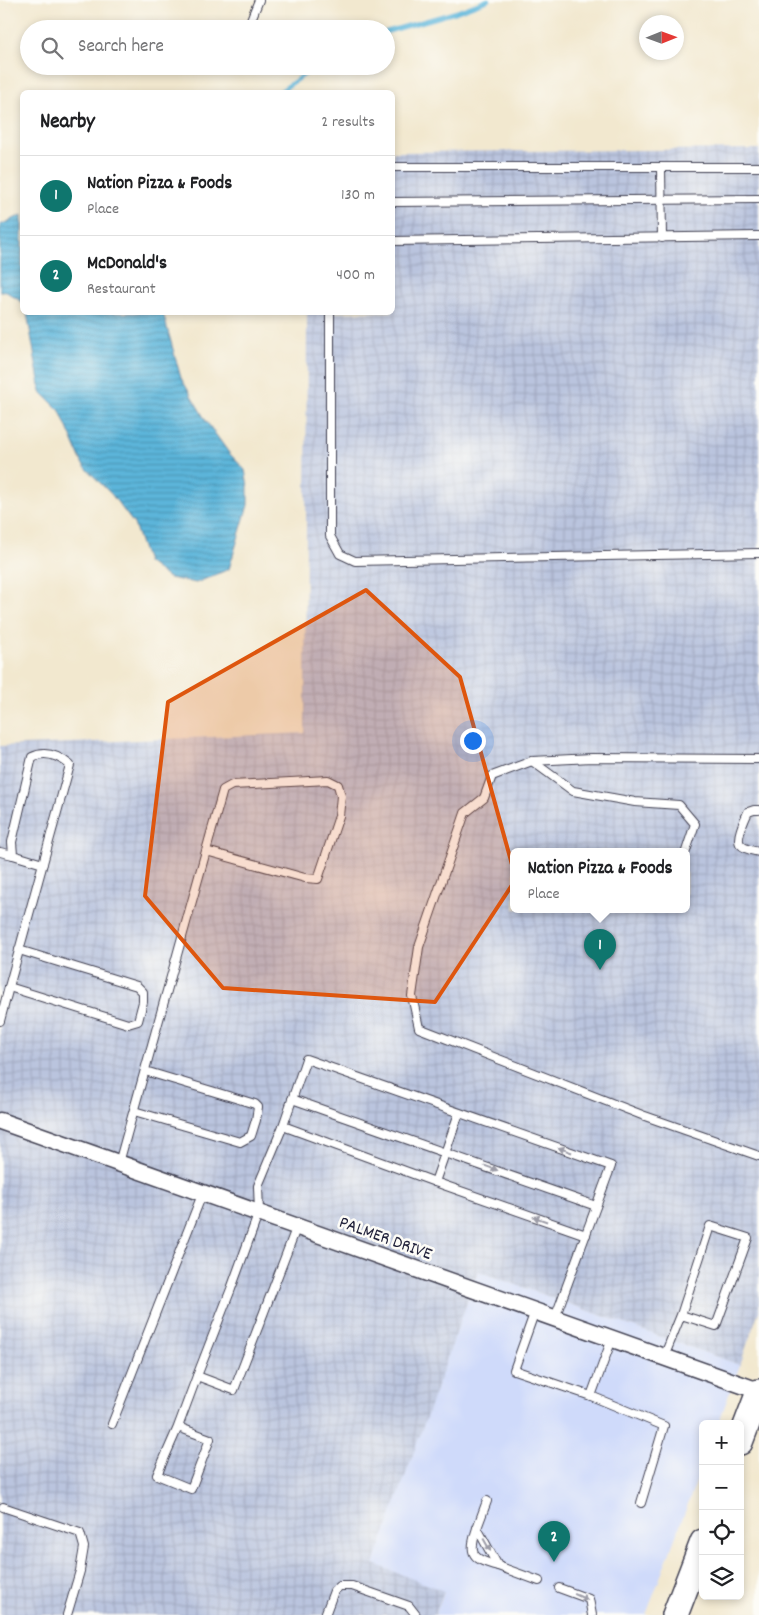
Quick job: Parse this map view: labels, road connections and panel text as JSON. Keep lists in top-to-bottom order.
{
  "streets": {
    "street": ["PALMER DRIVE"]
  },
  "north": "right",
  "page": {
    "search": "Search here",
    "heading": ["Nearby", "2 results"],
    "list": [
      {
        "mark": "1",
        "name": "Nation Pizza & Foods",
        "note": "Place",
        "value": "130 m"
      },
      {
        "mark": "2",
        "name": "McDonald's",
        "note": "Restaurant",
        "value": "400 m"
      }
    ],
    "popup": ["Nation Pizza & Foods", "Place"],
    "pins": ["1", "2"],
    "map_buttons": ["+", "−"]
  }
}
